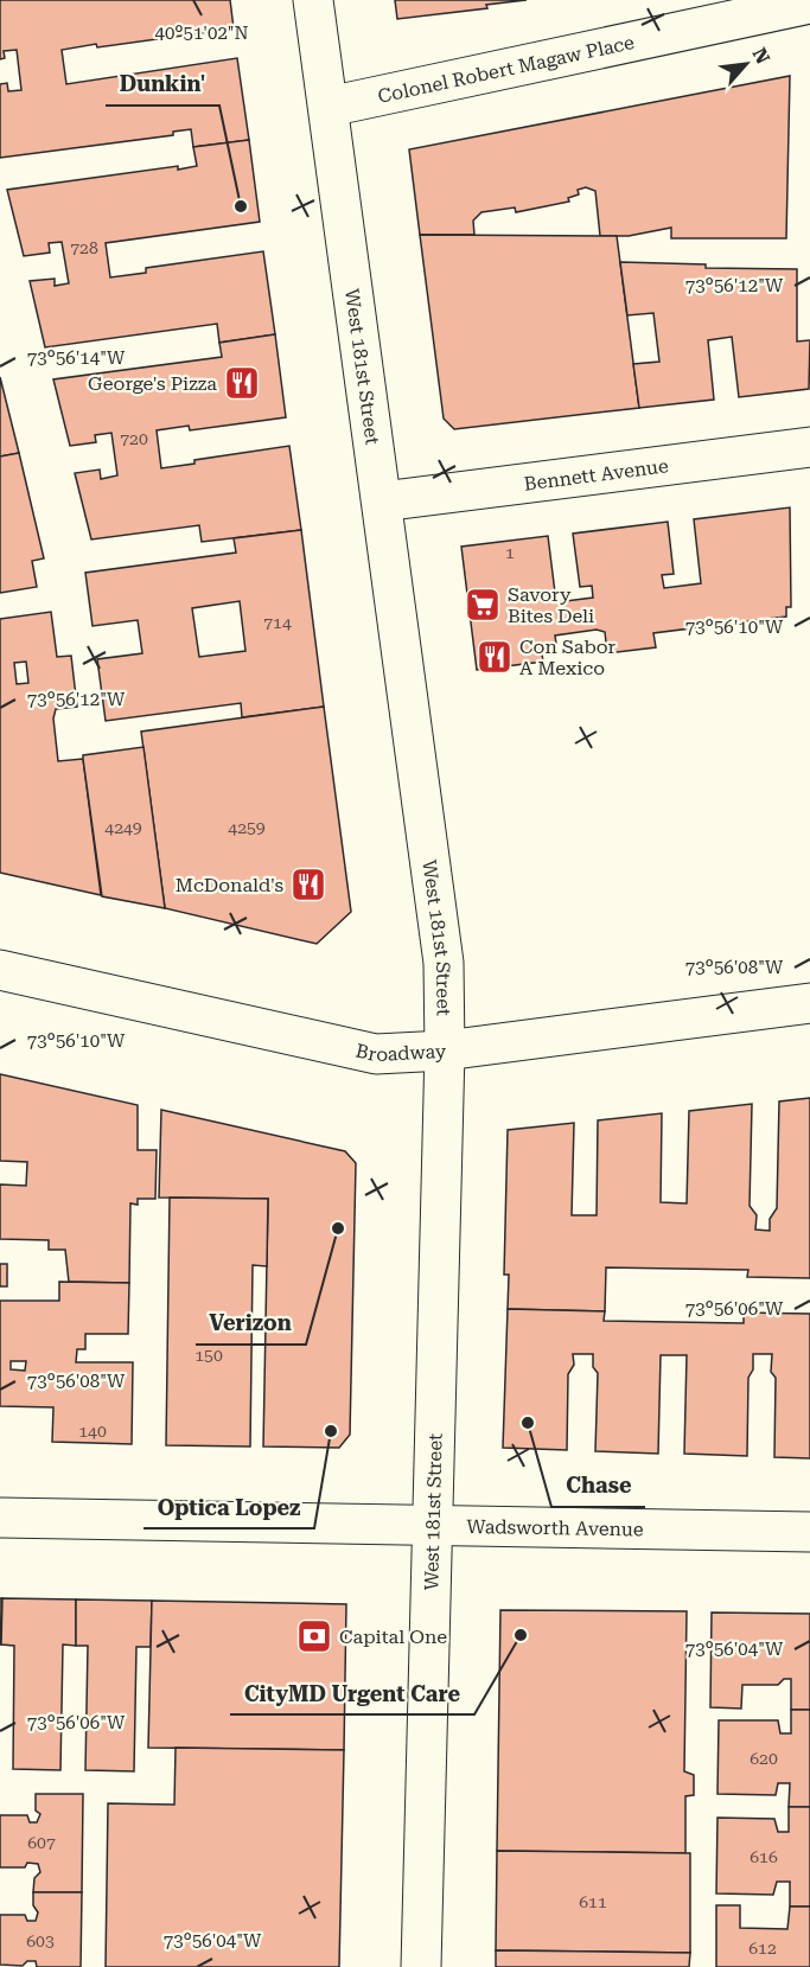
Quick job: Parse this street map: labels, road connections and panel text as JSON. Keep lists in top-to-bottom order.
{
  "streets": {
    "street": [
      "Colonel Robert Magaw Place",
      "West 181st Street",
      "Bennett Avenue",
      "Broadway",
      "Wadsworth Avenue"
    ]
  },
  "crossings": [
    ["Colonel Robert Magaw Place", "West 181st Street"],
    ["West 181st Street", "Bennett Avenue"],
    ["West 181st Street", "Broadway"],
    ["West 181st Street", "Wadsworth Avenue"]
  ],
  "places": {
    "other": [
      "Dunkin'",
      "Verizon",
      "Chase",
      "Optica Lopez",
      "CityMD Urgent Care"
    ],
    "restaurant": ["George's Pizza", "Con Sabor A Mexico", "McDonald's"],
    "supermarket": ["Savory Bites Deli"],
    "bank": ["Capital One"]
  },
  "house_numbers": [
    "728",
    "720",
    "1",
    "714",
    "4249",
    "4259",
    "150",
    "140",
    "620",
    "607",
    "616",
    "611",
    "603",
    "612"
  ],
  "north": "top right",
  "coordinates": [
    "40°51'02\"N",
    "73°56'12\"W",
    "73°56'14\"W",
    "73°56'10\"W",
    "73°56'08\"W",
    "73°56'06\"W",
    "73°56'04\"W"
  ]
}
